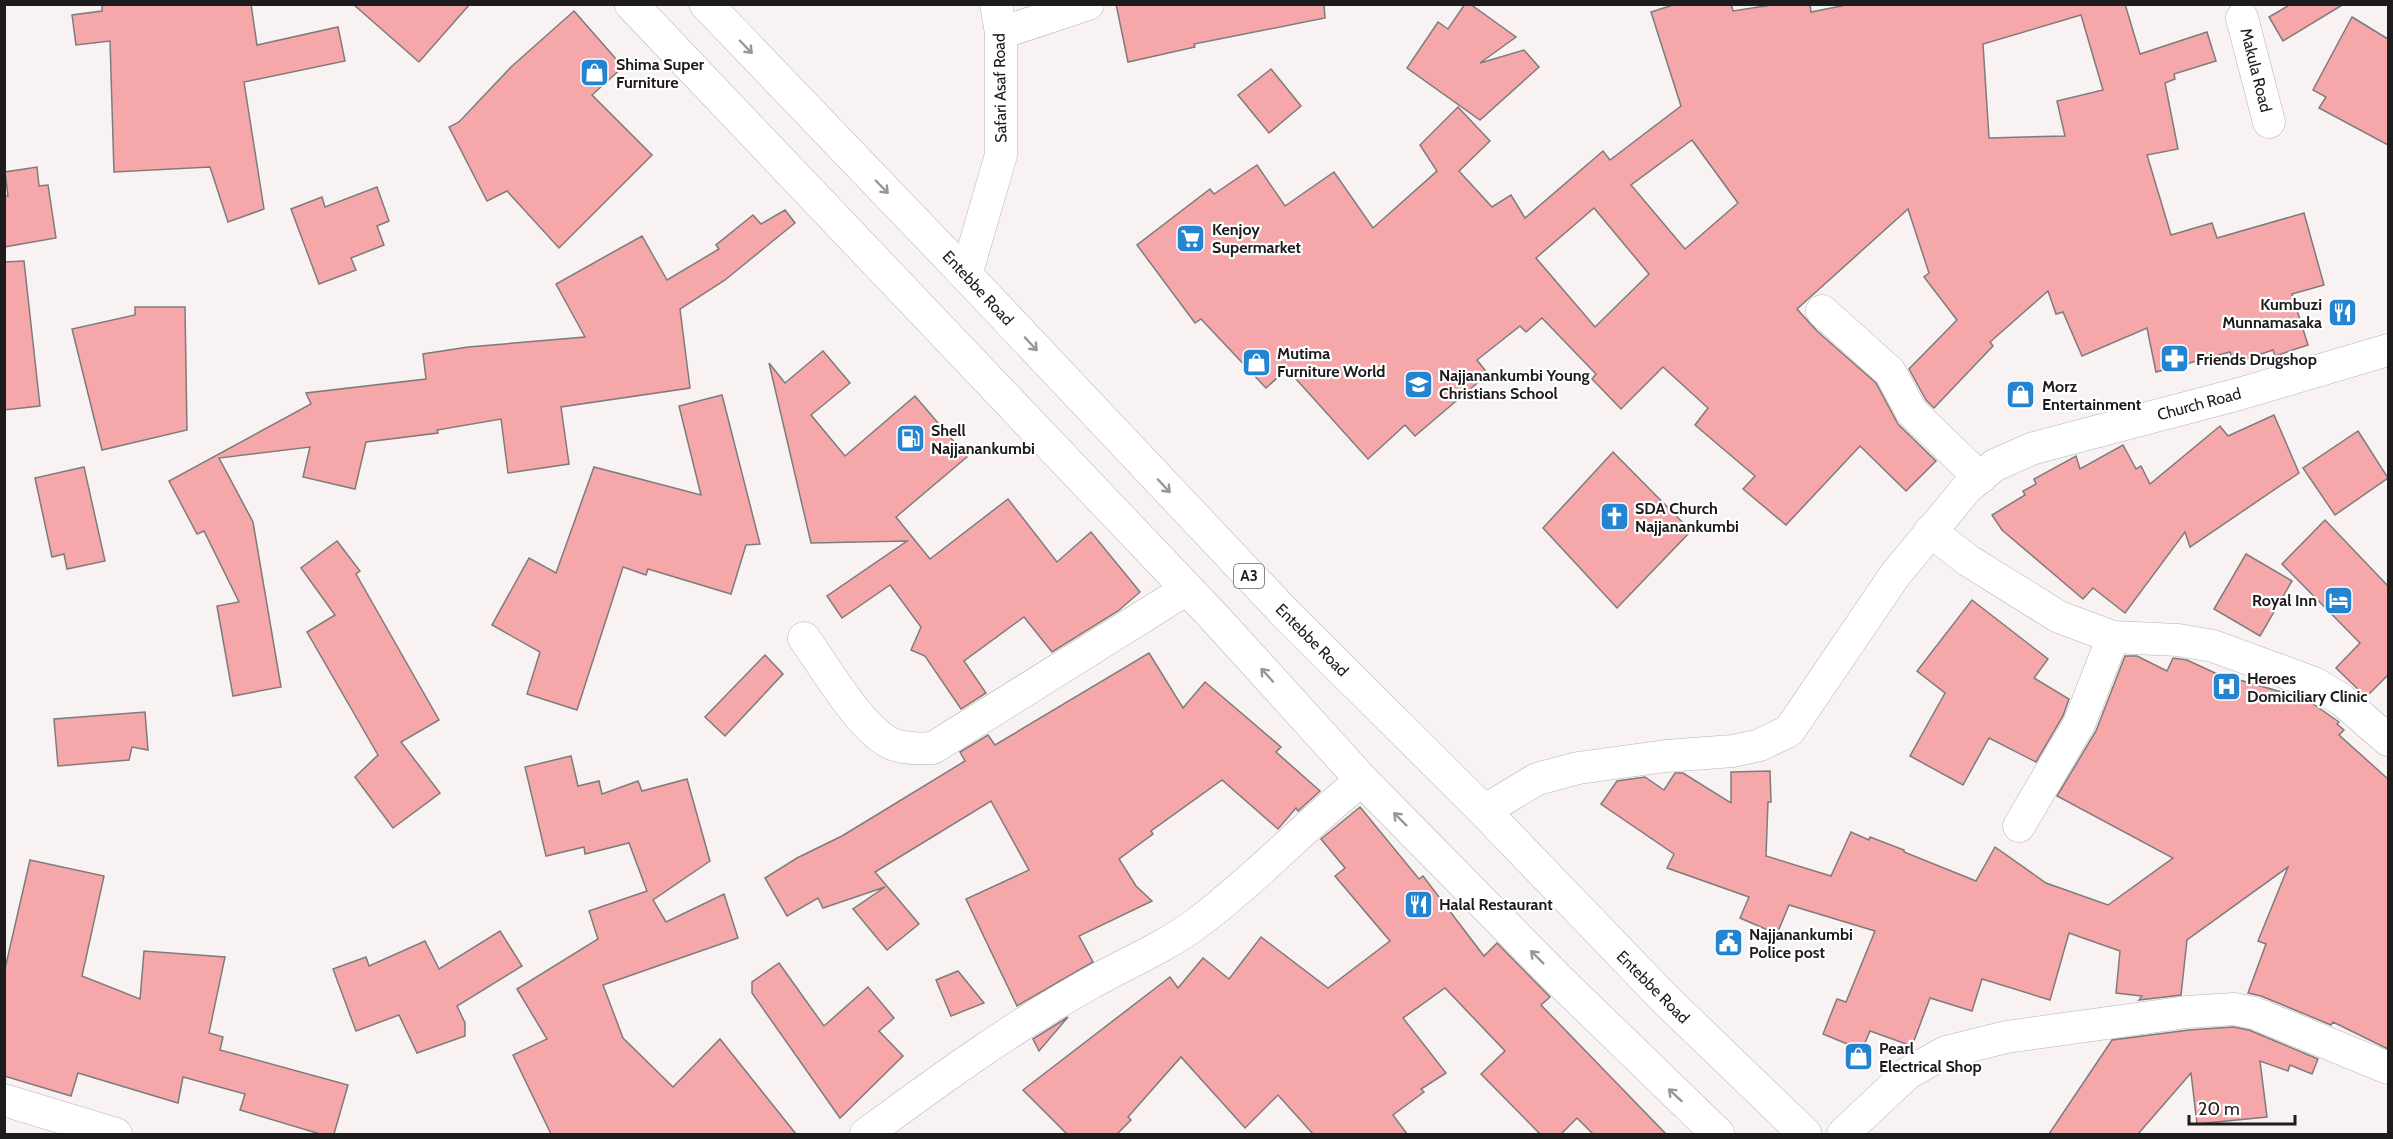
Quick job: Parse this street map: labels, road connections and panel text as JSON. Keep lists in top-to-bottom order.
{
  "streets": {
    "main road": ["Entebbe Road", "A3"],
    "street": ["Makula Road", "Safari Asaf Road", "Church Road"]
  },
  "crossings": [
    ["Safari Asaf Road", "Entebbe Road"],
    ["Entebbe Road", "Church Road"]
  ],
  "places": {
    "shop": [
      "Shima Super Furniture",
      "Mutima Furniture World",
      "Morz Entertainment",
      "Pearl Electrical Shop"
    ],
    "supermarket": ["Kenjoy Supermarket"],
    "restaurant": ["Kumbuzi Munnamasaka", "Halal Restaurant"],
    "pharmacy": ["Friends Drugshop"],
    "school or university": ["Najjanankumbi Young Christians School"],
    "fuel station": ["Shell Najjanankumbi"],
    "church": ["SDA Church Najjanankumbi"],
    "hotel": ["Royal Inn"],
    "hospital": ["Heroes Domiciliary Clinic"],
    "public building": ["Najjanankumbi Police post"]
  },
  "scale_bar": "20 m"
}
